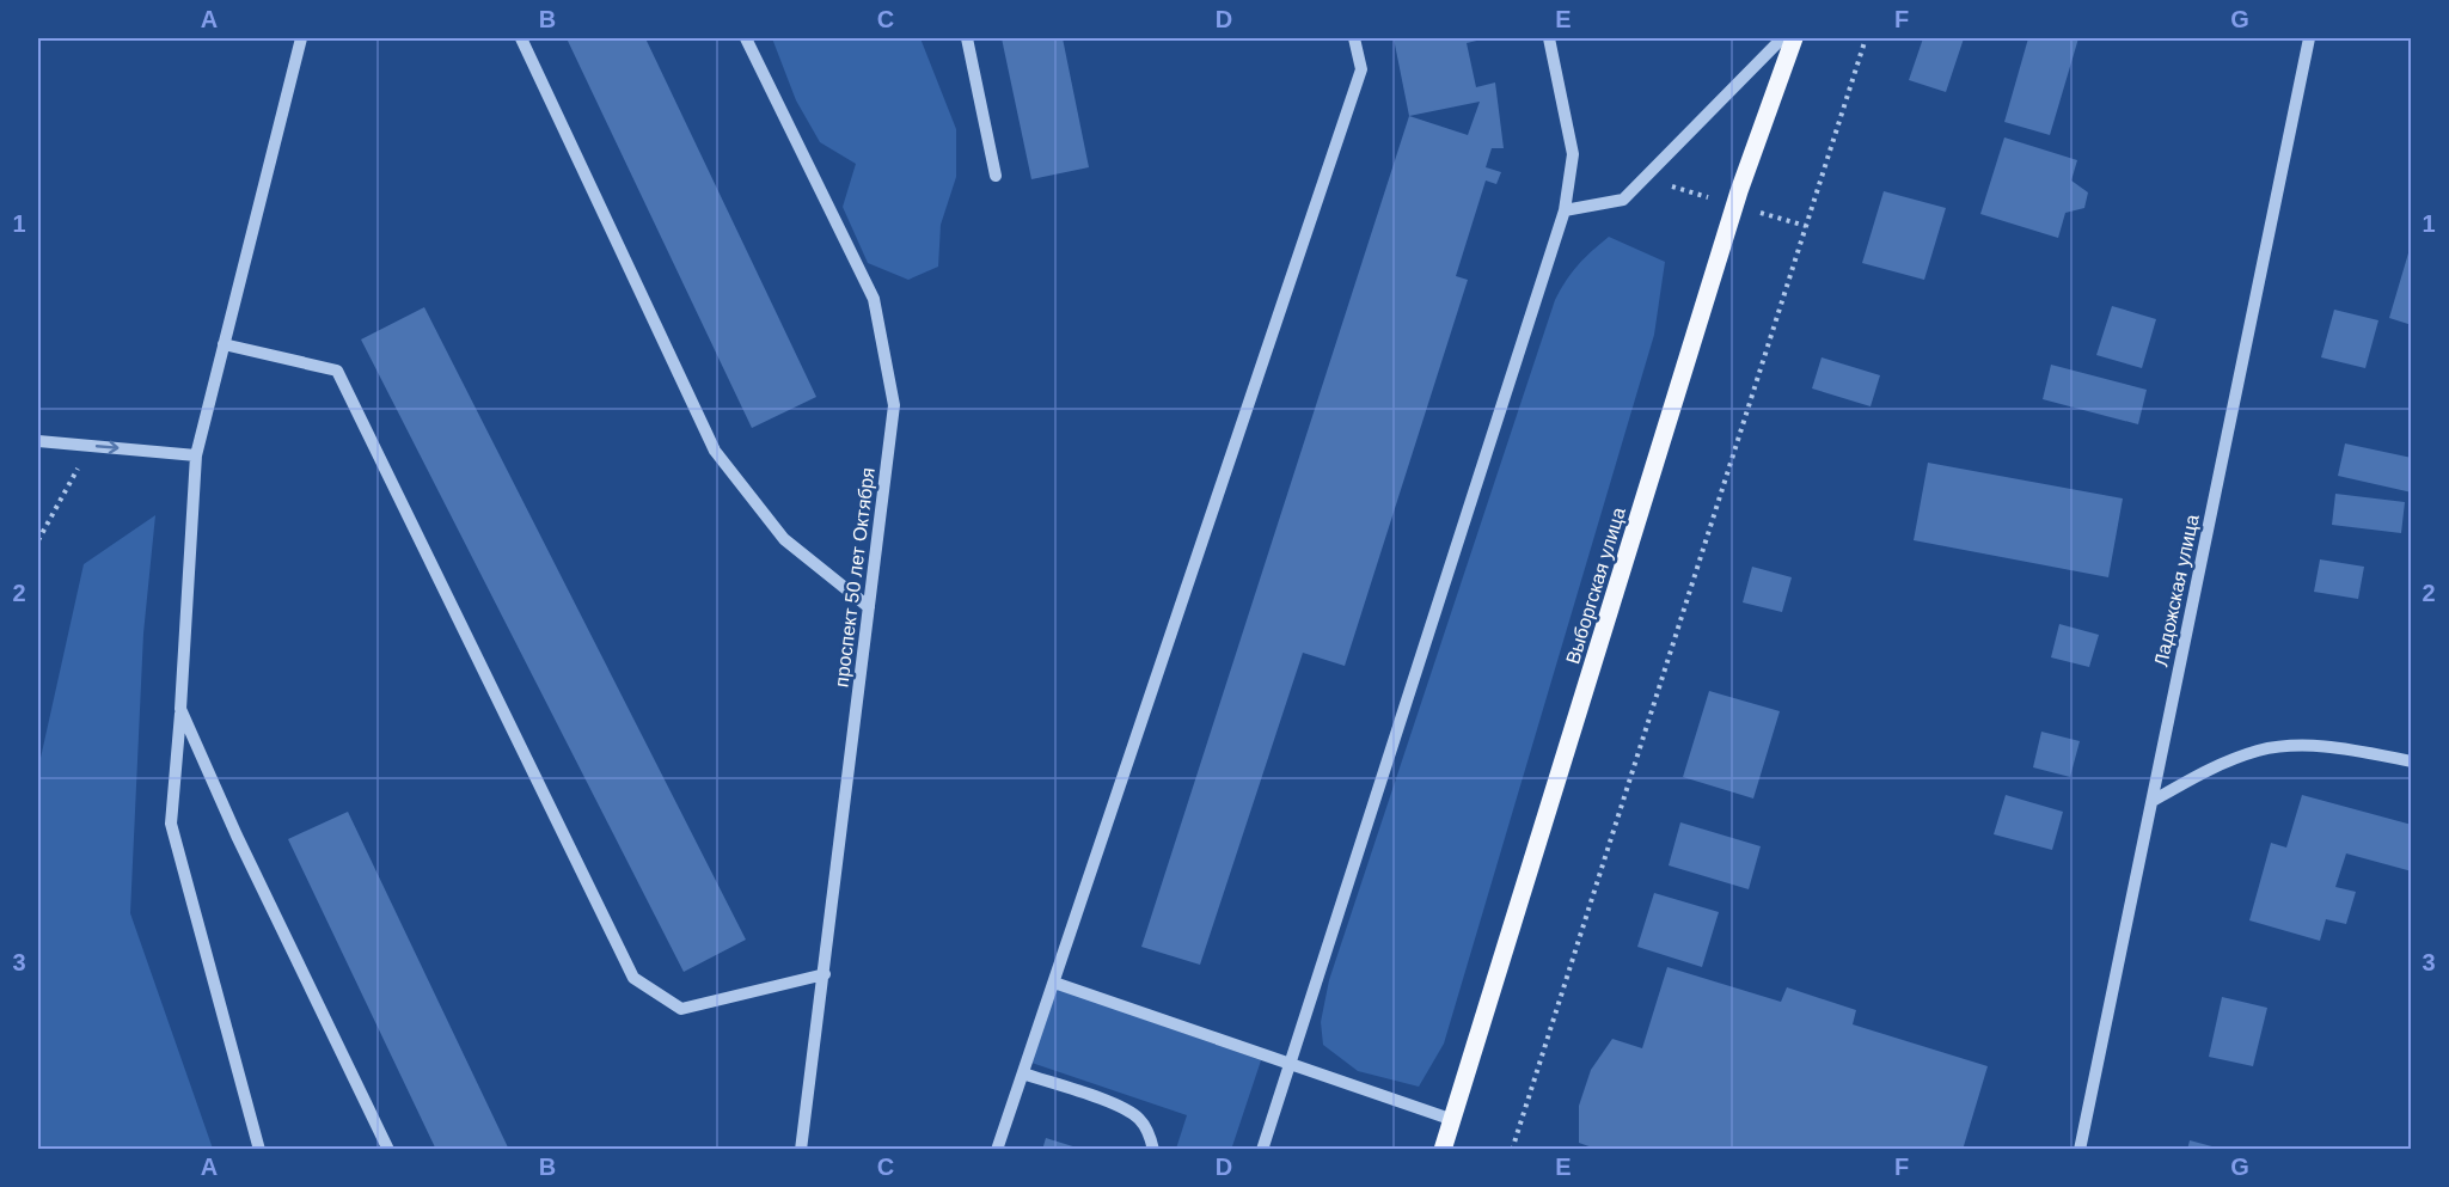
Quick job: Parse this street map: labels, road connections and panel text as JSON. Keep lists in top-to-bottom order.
{
  "streets": {
    "main road": ["Выборгская улица"],
    "street": ["проспект 50 лет Октября", "Ладожская улица"]
  },
  "grid": {
    "columns": [
      "A",
      "B",
      "C",
      "D",
      "E",
      "F",
      "G"
    ],
    "rows": ["1", "2", "3"]
  }
}
